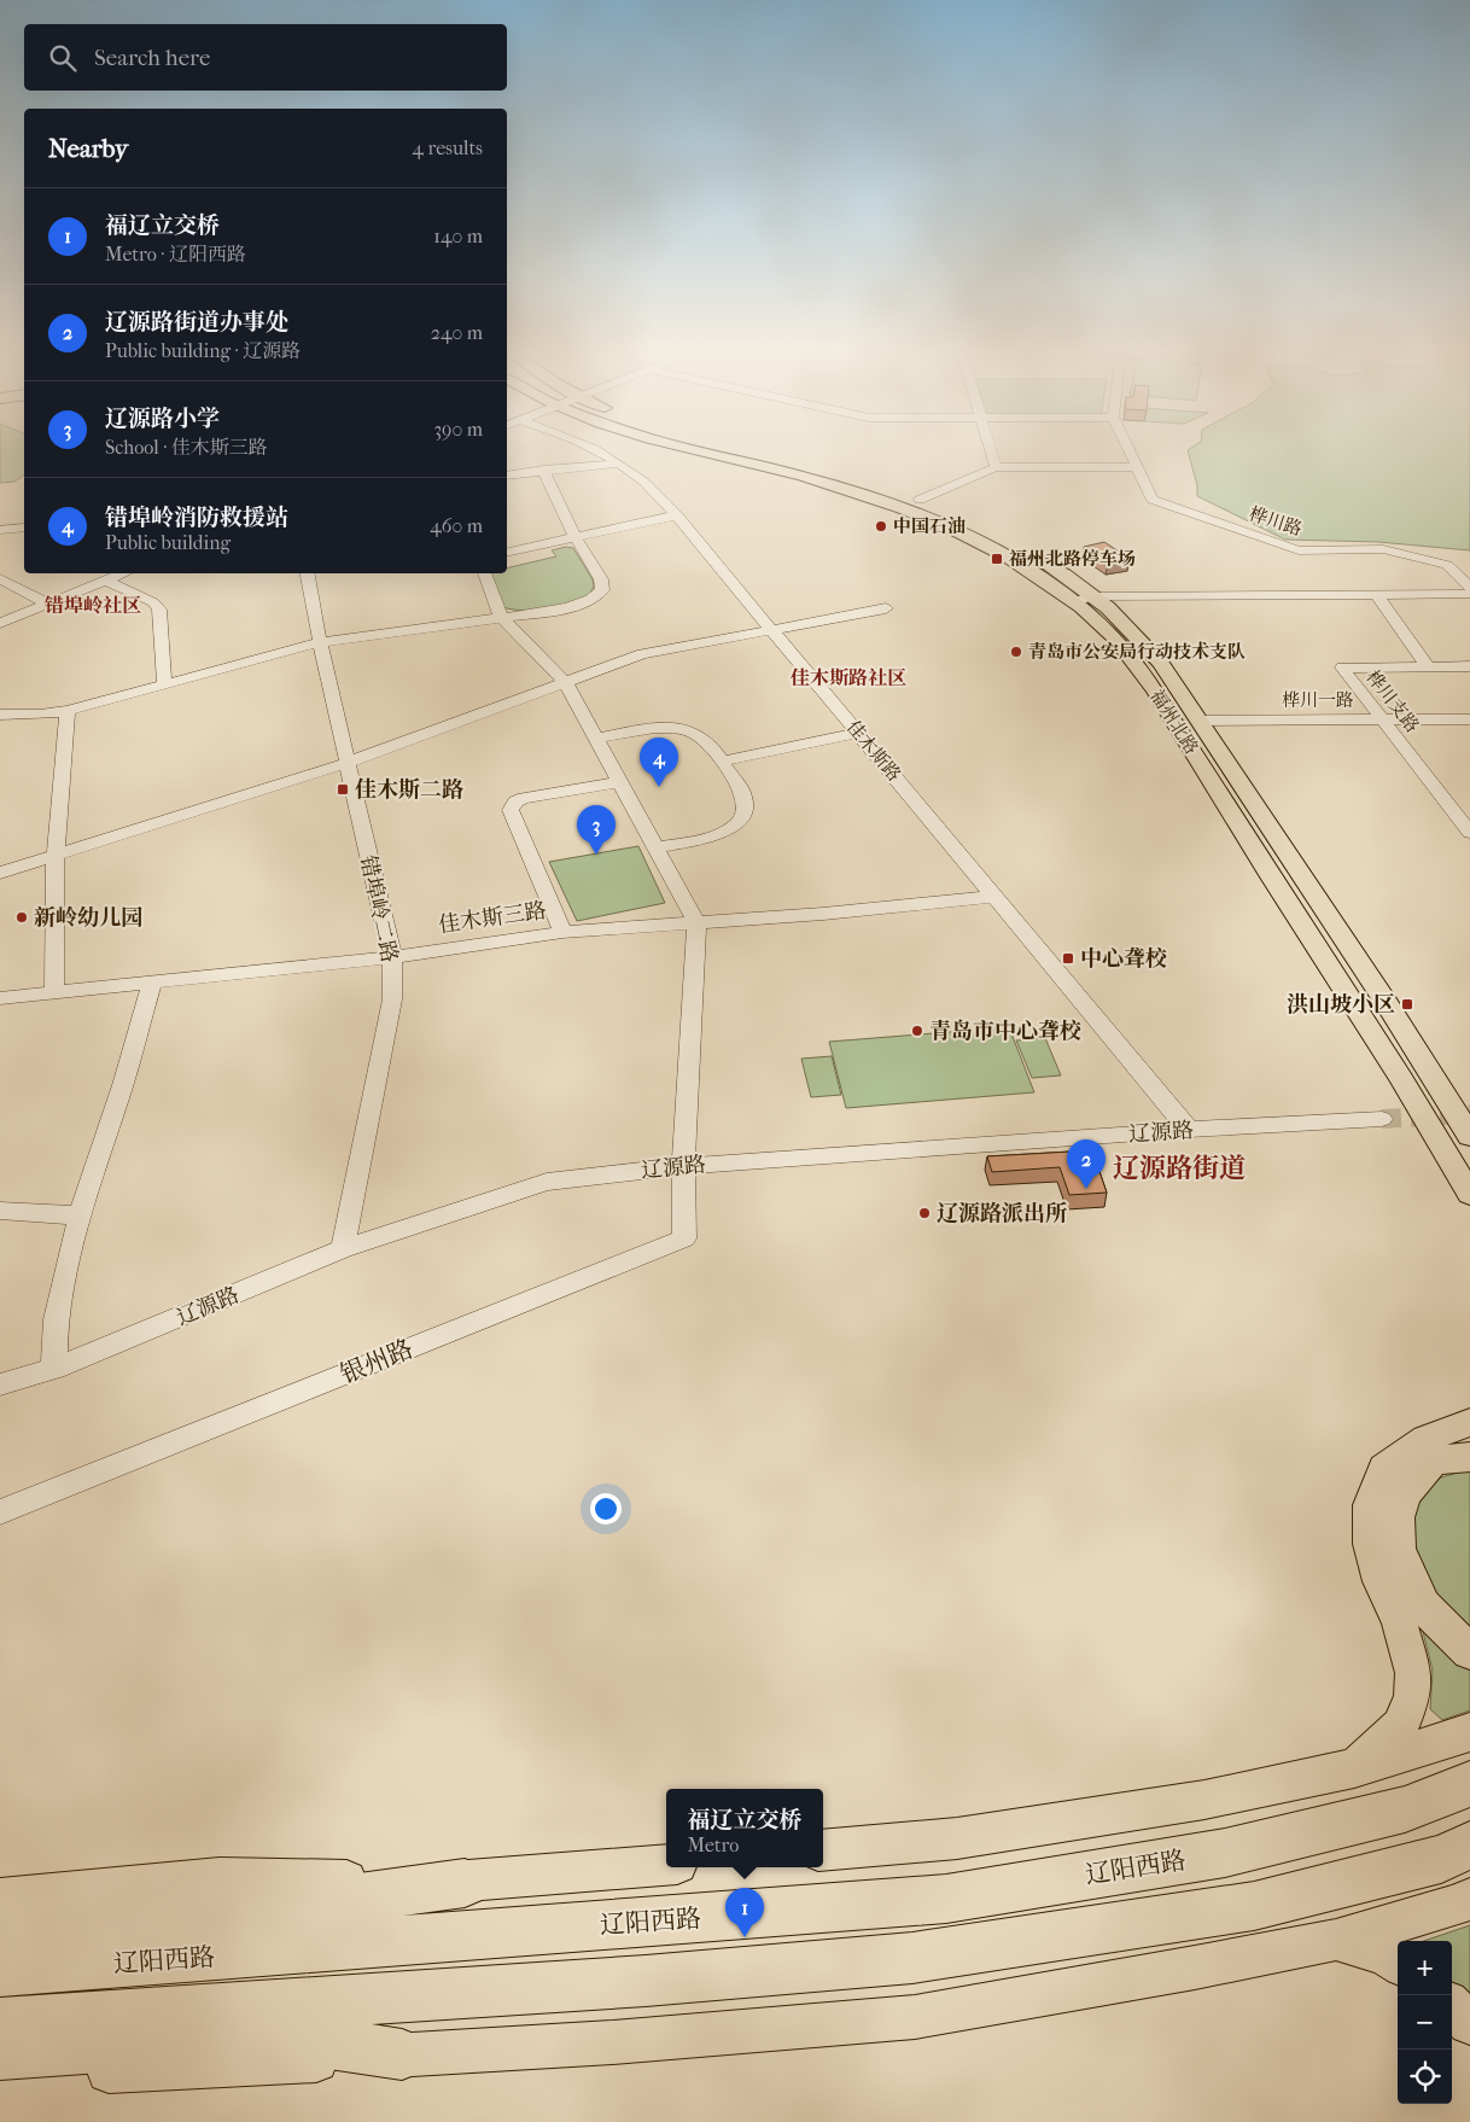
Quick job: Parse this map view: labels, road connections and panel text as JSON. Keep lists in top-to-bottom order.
{
  "streets": {
    "highway": ["辽阳西路"],
    "main road": ["福州北路"],
    "street": [
      "桦川路",
      "桦川一路",
      "桦川支路",
      "佳木斯路",
      "错埠岭二路",
      "佳木斯三路",
      "辽源路",
      "银州路"
    ]
  },
  "crossings": [
    ["桦川一路", "桦川支路"],
    ["桦川一路", "福州北路"],
    ["佳木斯路", "佳木斯三路"],
    ["佳木斯路", "辽源路"],
    ["错埠岭二路", "佳木斯三路"],
    ["错埠岭二路", "辽源路"],
    ["辽源路", "银州路"]
  ],
  "districts": ["错埠岭社区", "佳木斯路社区", "辽源路街道"],
  "places": {
    "other": [
      "中国石油",
      "青岛市公安局行动技术支队",
      "新岭幼儿园",
      "青岛市中心聋校",
      "辽源路派出所"
    ],
    "transit": [
      "福州北路停车场",
      "佳木斯二路",
      "中心聋校",
      "洪山坡小区"
    ]
  },
  "page": {
    "search": "Search here",
    "heading": ["Nearby", "4 results"],
    "list": [
      {
        "mark": "1",
        "name": "福辽立交桥",
        "note": "Metro · 辽阳西路",
        "value": "140 m"
      },
      {
        "mark": "2",
        "name": "辽源路街道办事处",
        "note": "Public building · 辽源路",
        "value": "240 m"
      },
      {
        "mark": "3",
        "name": "辽源路小学",
        "note": "School · 佳木斯三路",
        "value": "390 m"
      },
      {
        "mark": "4",
        "name": "错埠岭消防救援站",
        "note": "Public building",
        "value": "460 m"
      }
    ],
    "pins": [
      "4",
      "3",
      "2",
      "1"
    ],
    "popup": ["福辽立交桥", "Metro"],
    "map_buttons": ["+", "−"]
  }
}
